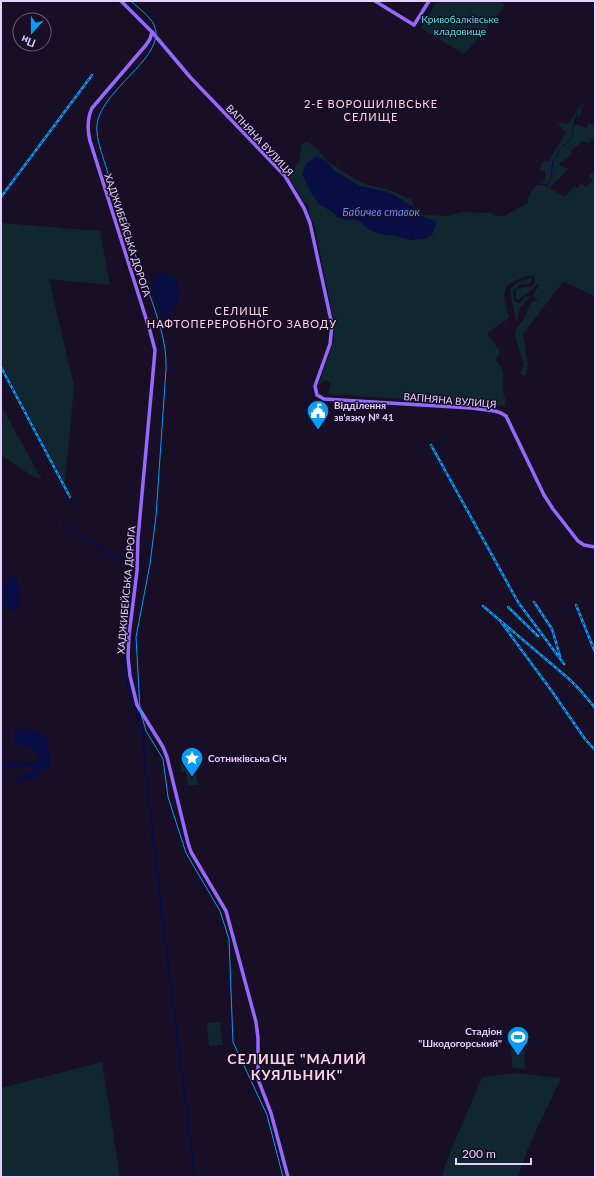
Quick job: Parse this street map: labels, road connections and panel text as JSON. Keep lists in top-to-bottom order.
{
  "streets": {
    "street": ["ВАПНЯНА ВУЛИЦЯ", "ХАДЖИБЕЙСЬКА ДОРОГА"]
  },
  "crossings": [
    ["ВАПНЯНА ВУЛИЦЯ", "ХАДЖИБЕЙСЬКА ДОРОГА"]
  ],
  "districts": ["2-Е ВОРОШИЛІВСЬКЕ СЕЛИЩЕ", "СЕЛИЩЕ НАФТОПЕРЕРОБНОГО ЗАВОДУ", "СЕЛИЩЕ \"МАЛИЙ КУЯЛЬНИК\""],
  "water": ["Бабичев ставок"],
  "parks": ["Кривобалківське кладовище"],
  "places": {
    "public building": ["Відділення зв'язку № 41"],
    "place": ["Сотниківська Січ"],
    "sports": ["Стадіон \"Шкодогорський\""]
  },
  "scale_bar": "200 m",
  "north": "bottom"
}
